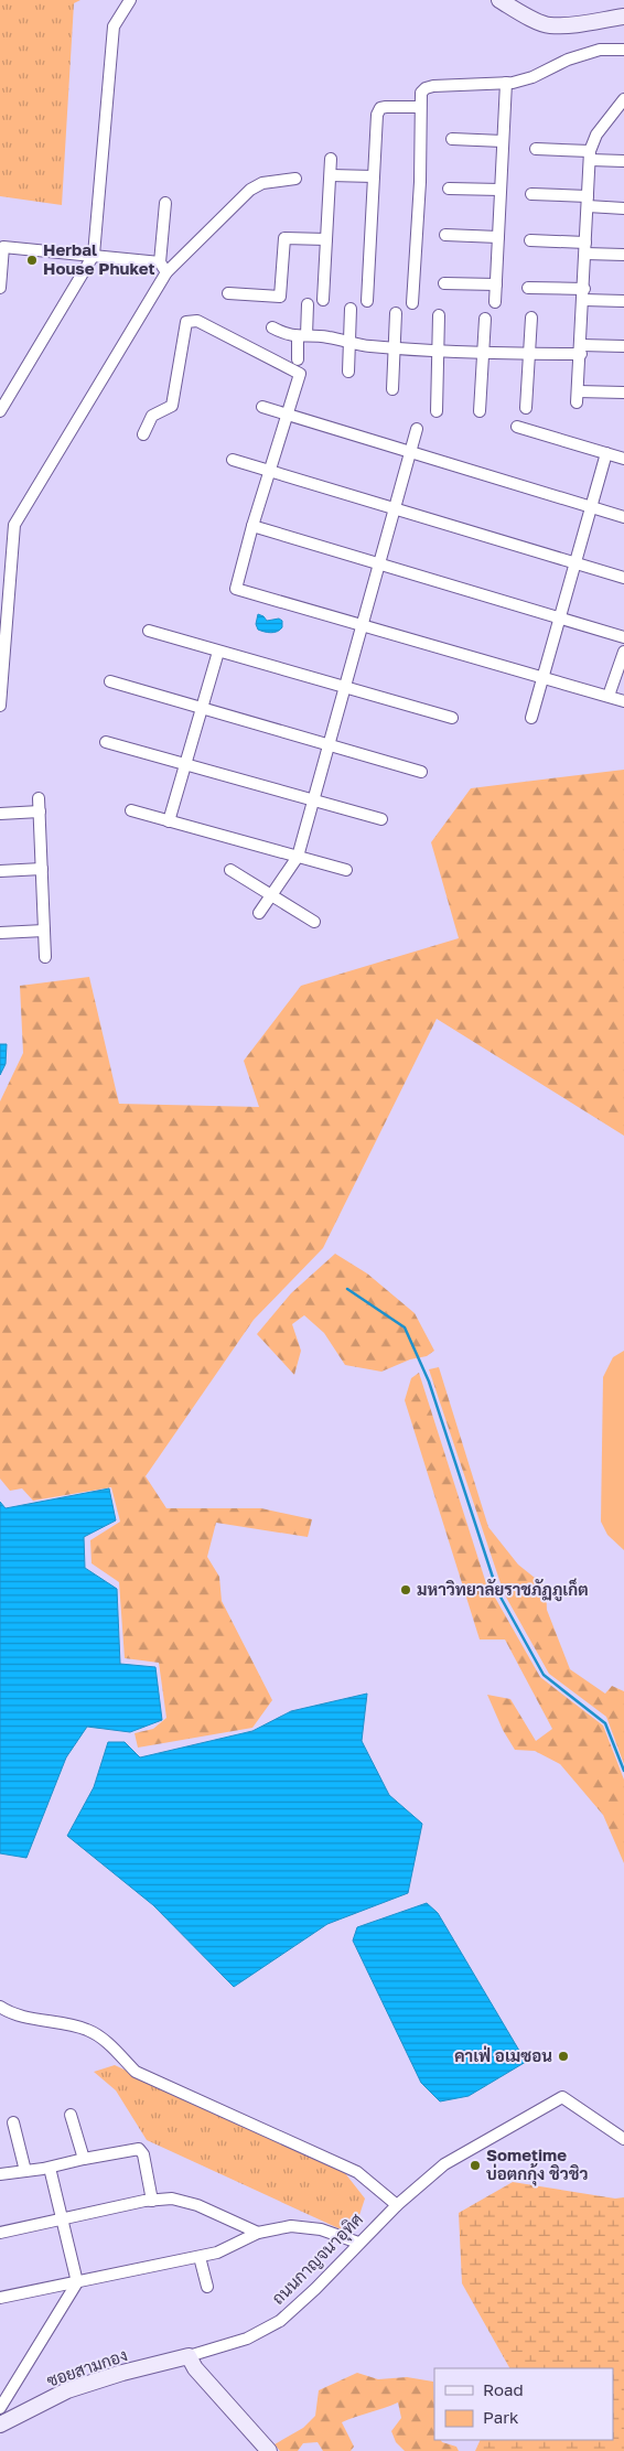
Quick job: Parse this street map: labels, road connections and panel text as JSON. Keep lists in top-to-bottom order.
{
  "streets": {
    "street": ["ถนนกาญจนาอุทิศ", "ซอยสามกอง"]
  },
  "crossings": [
    ["ถนนกาญจนาอุทิศ", "ซอยสามกอง"]
  ],
  "places": [
    "Herbal House Phuket",
    "มหาวิทยาลัยราชภัฏภูเก็ต",
    "คาเฟ่ อเมซอน",
    "Sometime บ่อตกกุ้ง ชิวชิว"
  ],
  "legend": ["Road", "Park"]
}
